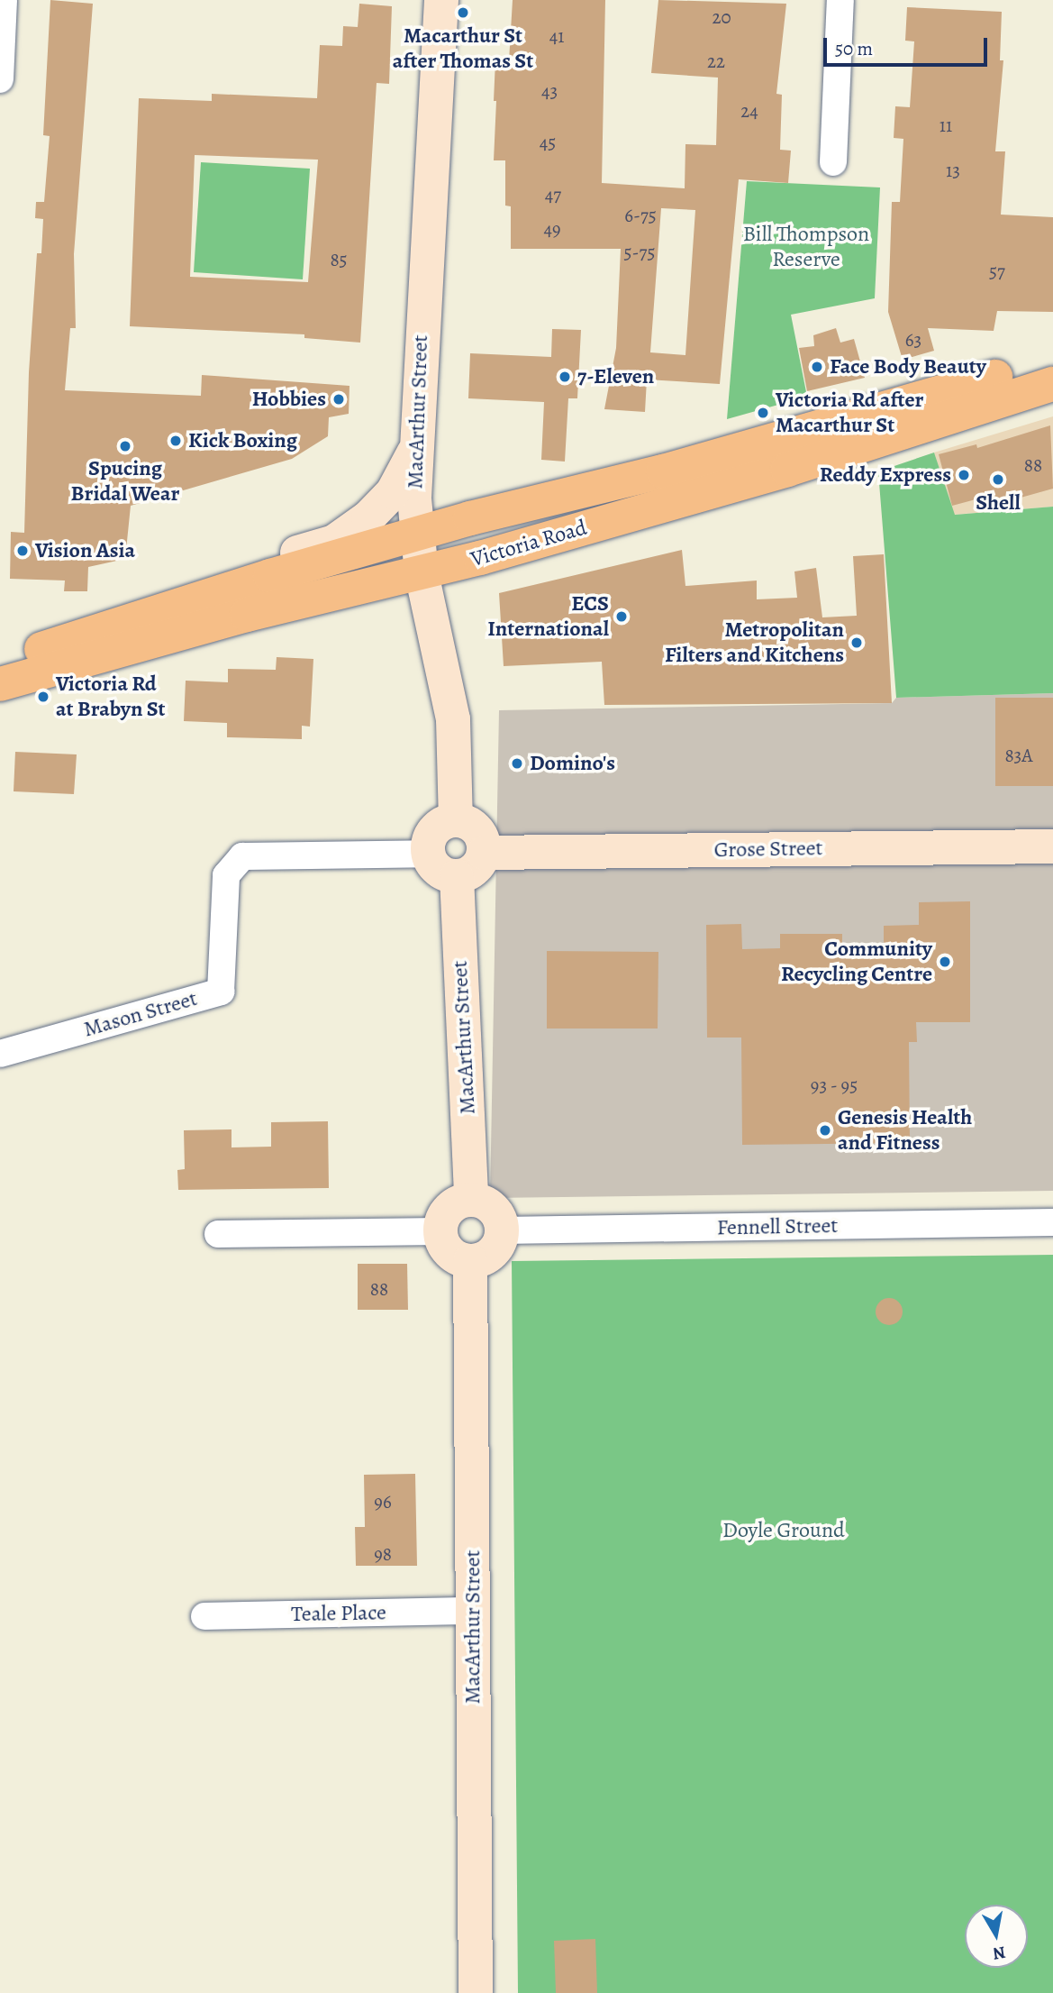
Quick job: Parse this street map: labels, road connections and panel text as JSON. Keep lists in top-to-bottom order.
{
  "streets": {
    "main road": ["Victoria Road"],
    "street": [
      "MacArthur Street",
      "Grose Street",
      "Mason Street",
      "Fennell Street",
      "Teale Place"
    ]
  },
  "crossings": [
    ["MacArthur Street", "Victoria Road"],
    ["MacArthur Street", "Grose Street"],
    ["MacArthur Street", "Mason Street"],
    ["MacArthur Street", "Fennell Street"],
    ["MacArthur Street", "Teale Place"],
    ["Grose Street", "Mason Street"]
  ],
  "parks": ["Bill Thompson Reserve", "Doyle Ground"],
  "places": [
    "Macarthur St after Thomas St",
    "Face Body Beauty",
    "7-Eleven",
    "Hobbies",
    "Victoria Rd after Macarthur St",
    "Kick Boxing",
    "Spucing Bridal Wear",
    "Reddy Express",
    "Shell",
    "Vision Asia",
    "ECS International",
    "Metropolitan Filters and Kitchens",
    "Victoria Rd at Brabyn St",
    "Domino's",
    "Community Recycling Centre",
    "Genesis Health and Fitness"
  ],
  "house_numbers": [
    "20",
    "41",
    "22",
    "43",
    "24",
    "11",
    "45",
    "13",
    "47",
    "6-75",
    "49",
    "5-75",
    "85",
    "57",
    "63",
    "88",
    "83A",
    "93 - 95",
    "88",
    "96",
    "98"
  ],
  "scale_bar": "50 m",
  "north": "bottom"
}
